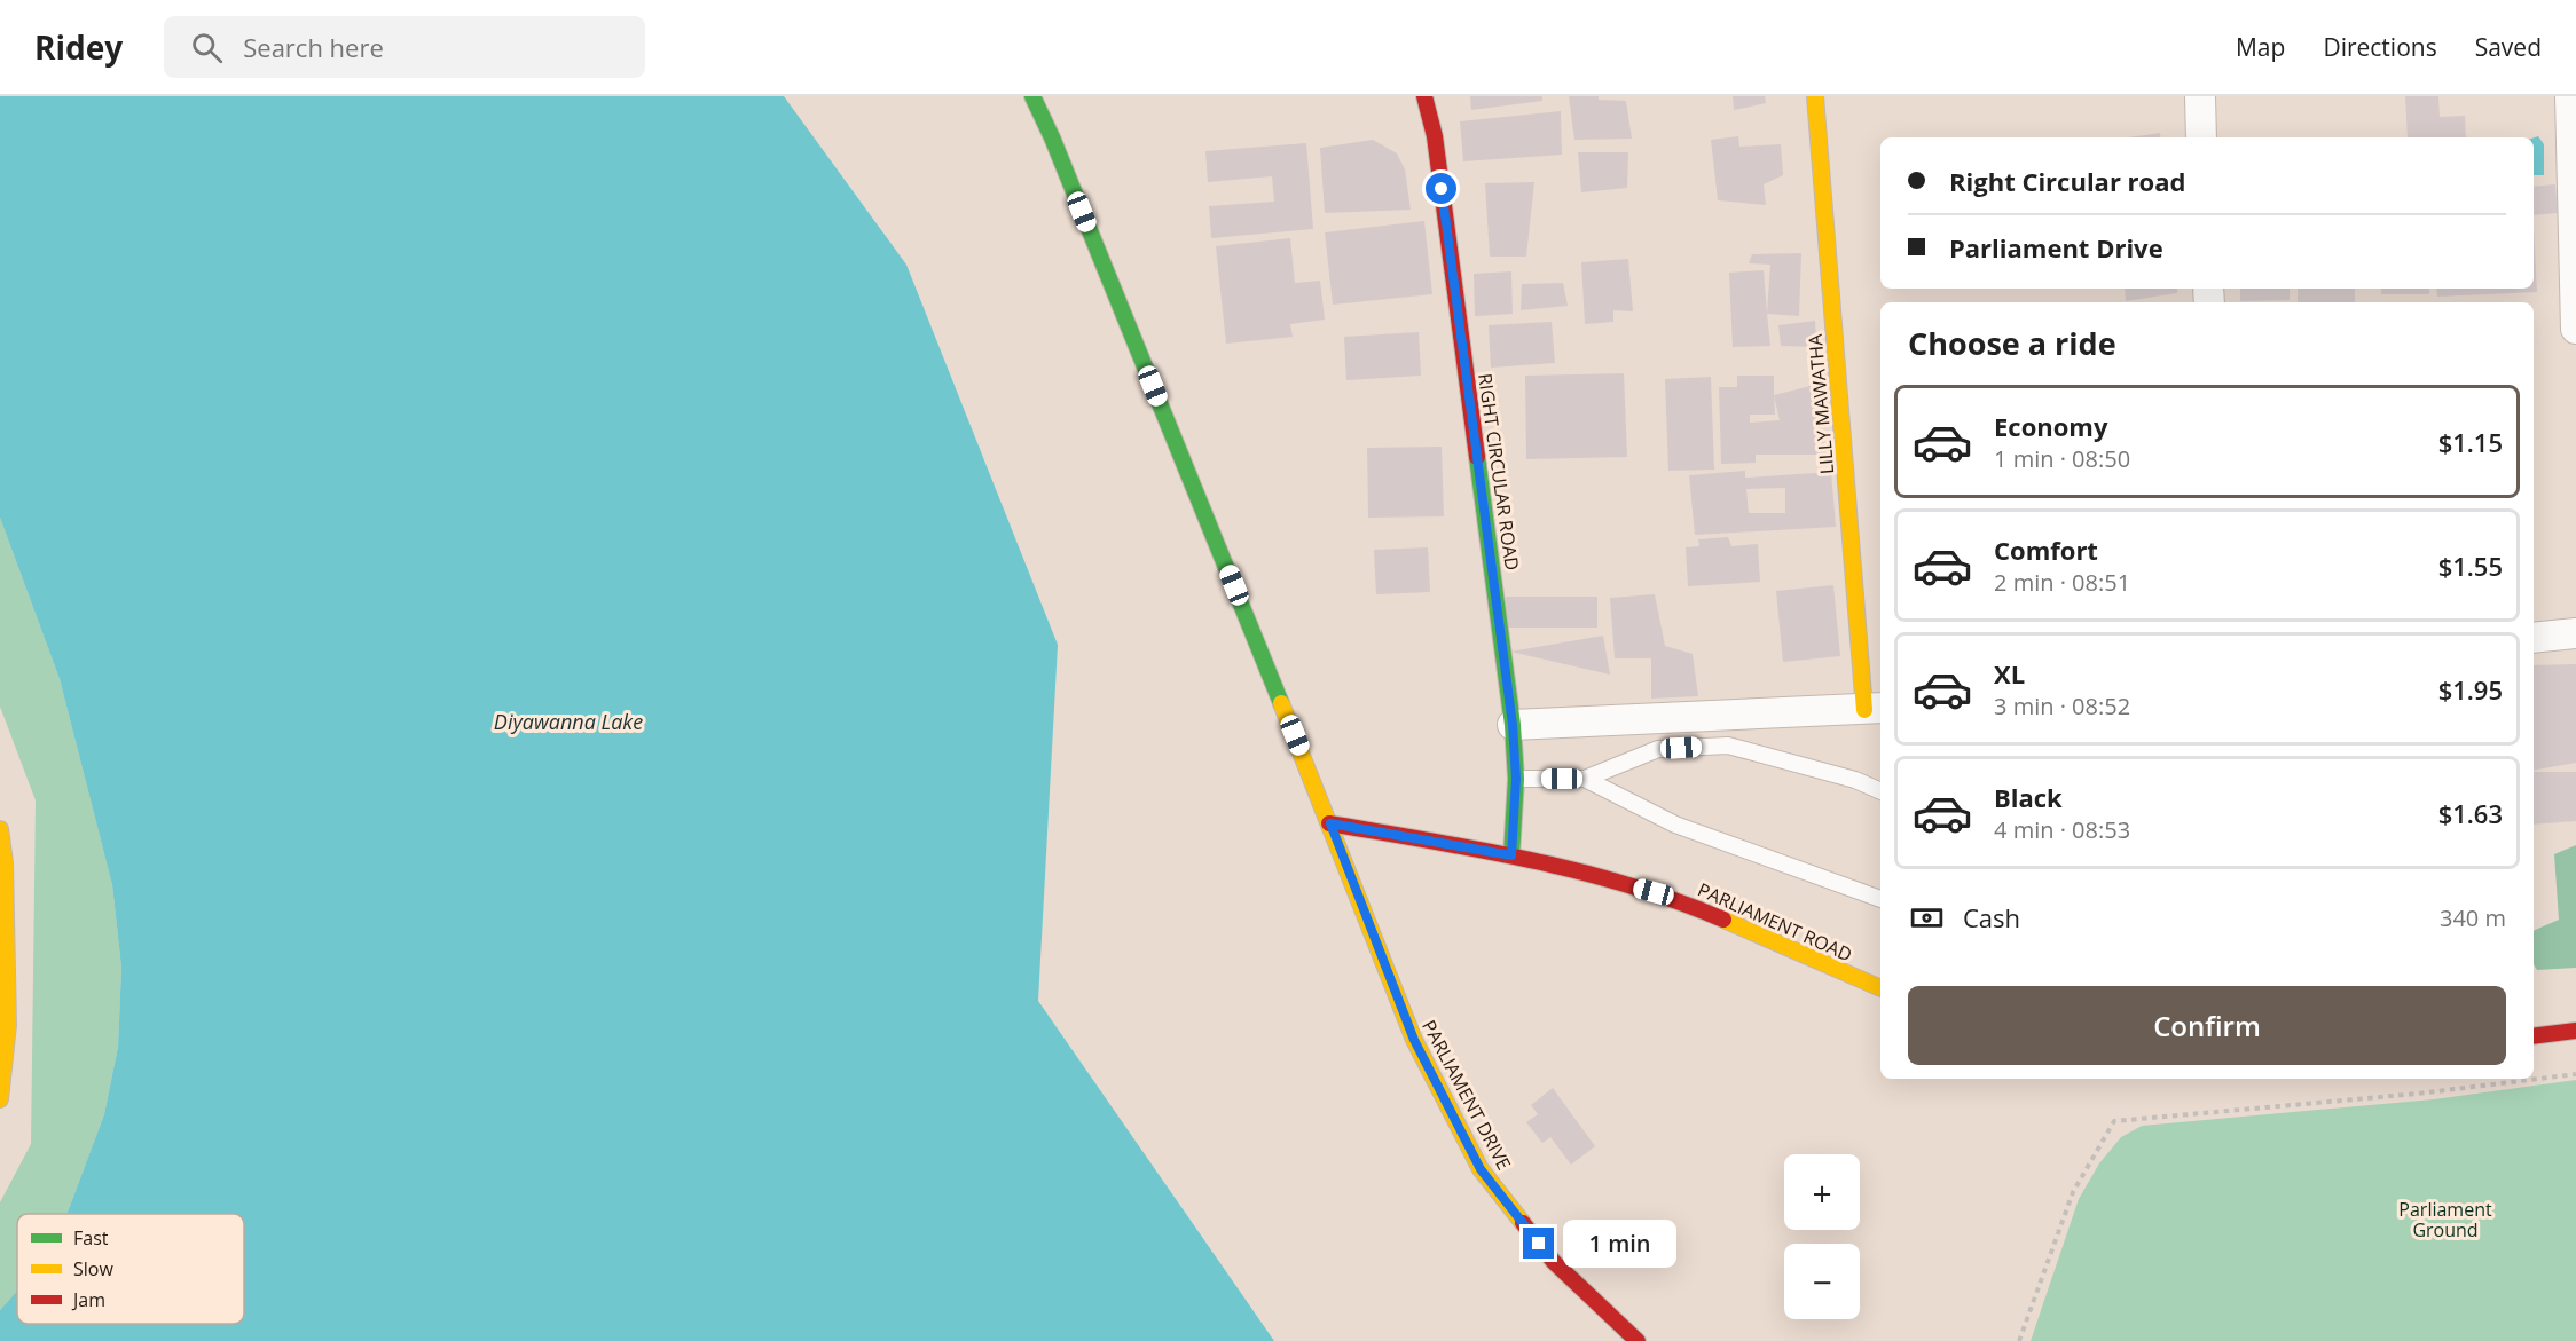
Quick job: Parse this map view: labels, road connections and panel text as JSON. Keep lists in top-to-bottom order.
{
  "streets": {
    "main road": [
      "LILLY MAWATHA",
      "RIGHT CIRCULAR ROAD",
      "PARLIAMENT ROAD",
      "PARLIAMENT DRIVE"
    ]
  },
  "crossings": [
    ["RIGHT CIRCULAR ROAD", "PARLIAMENT ROAD"],
    ["PARLIAMENT ROAD", "PARLIAMENT DRIVE"]
  ],
  "water": ["Diyawanna Lake"],
  "parks": ["Parliament Ground"],
  "legend": ["Fast", "Slow", "Jam"],
  "page": {
    "header": "Ridey",
    "search": "Search here",
    "nav": ["Map", "Directions", "Saved"],
    "banner": ["Right Circular road", "Parliament Drive"],
    "heading": "Choose a ride",
    "list": [
      {
        "name": "Economy",
        "note": "1 min · 08:50",
        "value": "$1.15"
      },
      {
        "name": "Comfort",
        "note": "2 min · 08:51",
        "value": "$1.55"
      },
      {
        "name": "XL",
        "note": "3 min · 08:52",
        "value": "$1.95"
      },
      {
        "name": "Black",
        "note": "4 min · 08:53",
        "value": "$1.63"
      }
    ],
    "pay": ["Cash", "340 m"],
    "buttons": "Confirm",
    "map_buttons": ["+", "−"],
    "bubble": "1 min"
  }
}
